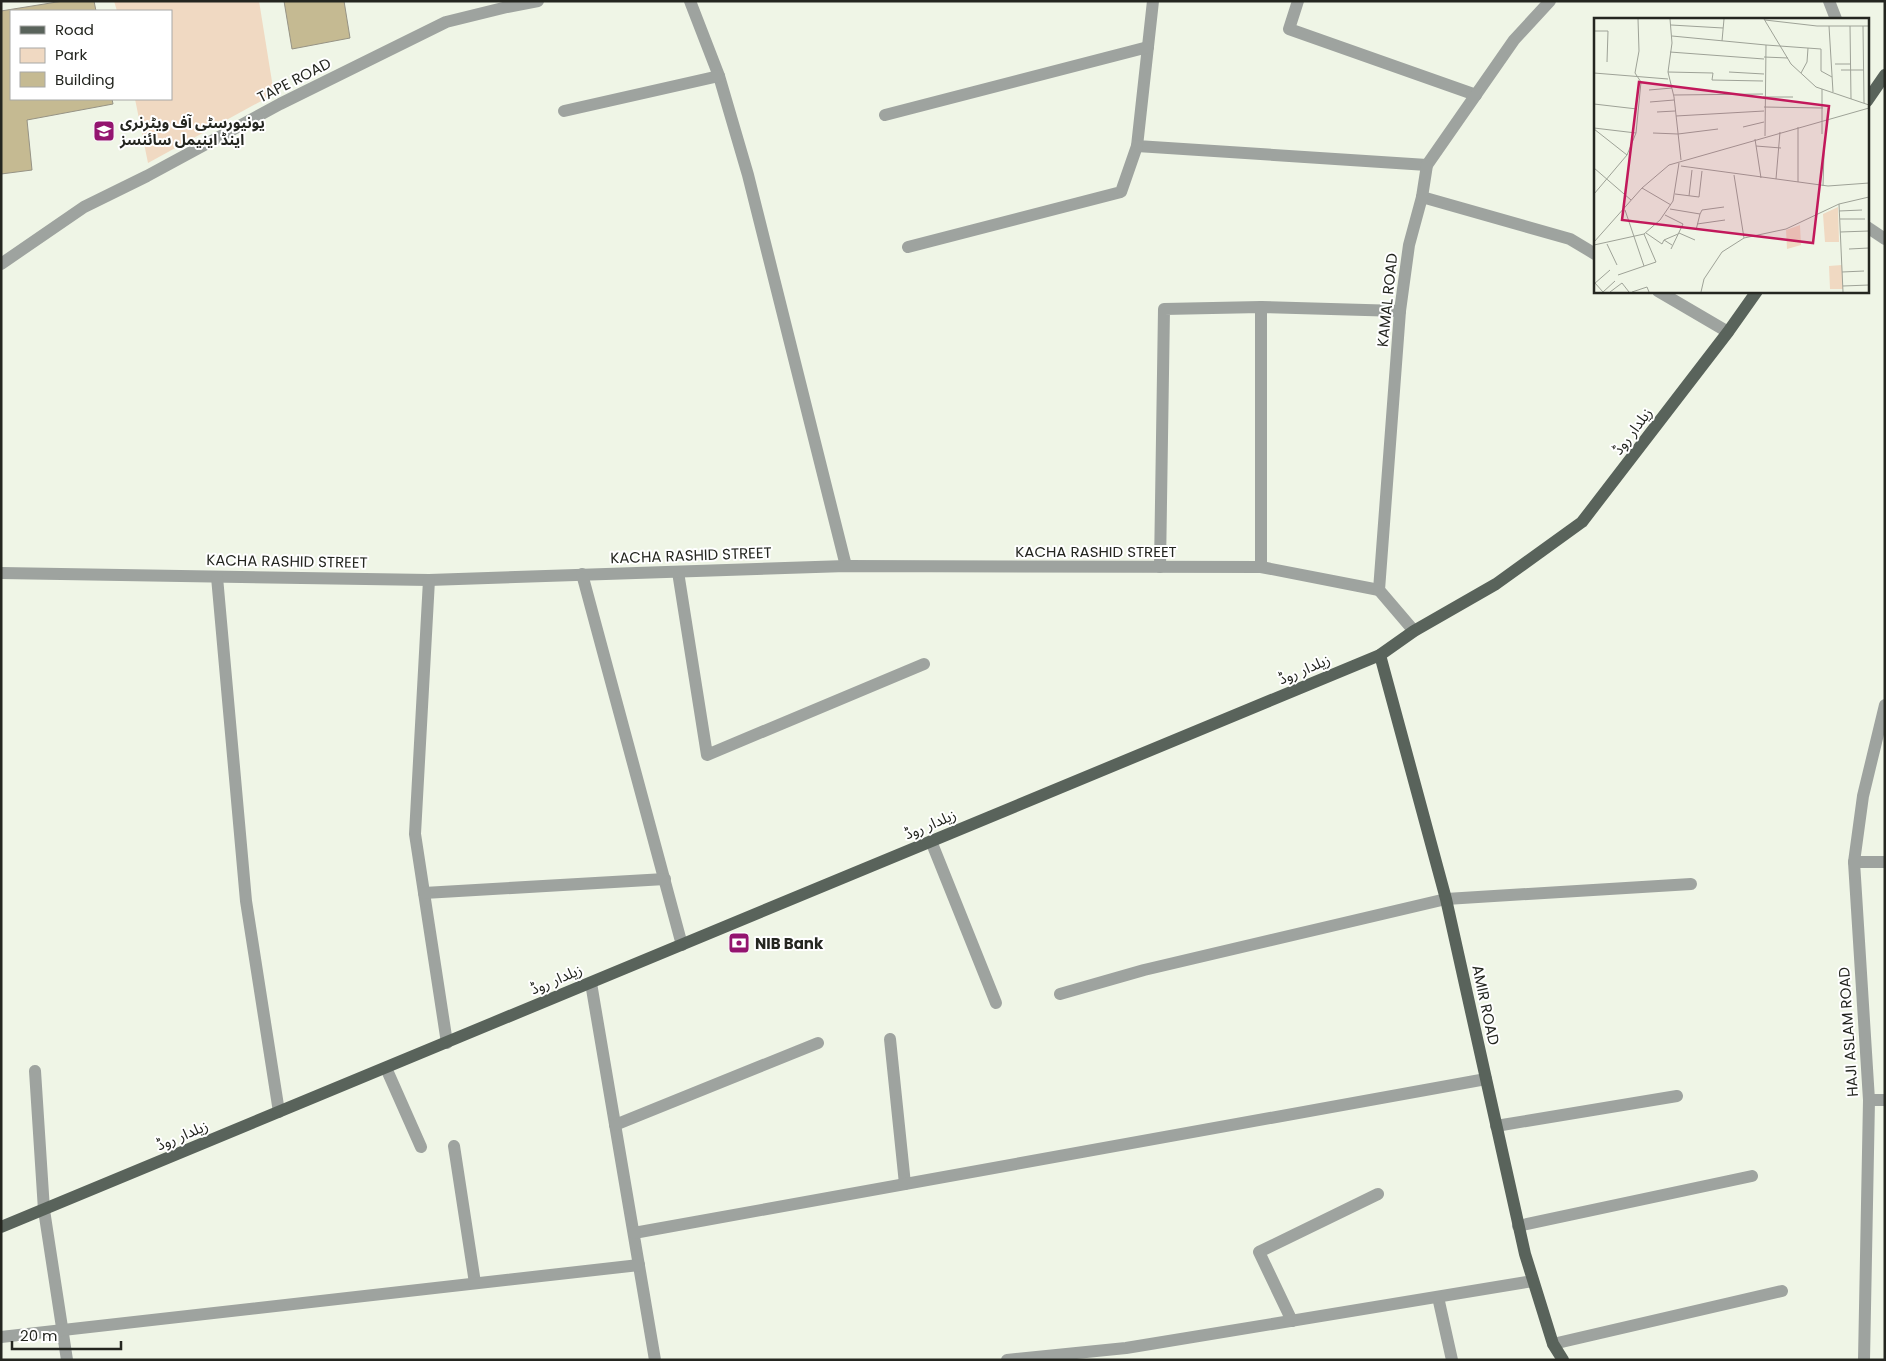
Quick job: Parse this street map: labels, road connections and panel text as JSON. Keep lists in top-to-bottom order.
{
  "streets": {
    "main road": ["زیلدار روڈ", "AMIR ROAD"],
    "street": [
      "TAPE ROAD",
      "KAMAL ROAD",
      "KACHA RASHID STREET",
      "HAJI ASLAM ROAD"
    ]
  },
  "crossings": [
    ["KAMAL ROAD", "KACHA RASHID STREET"],
    ["زیلدار روڈ", "AMIR ROAD"]
  ],
  "places": {
    "school or university": ["یونیورسٹی آف ویٹرنری اینڈ اینیمل سائنسز"],
    "bank": ["NIB Bank"]
  },
  "legend": ["Road", "Park", "Building"],
  "scale_bar": "20 m"
}
